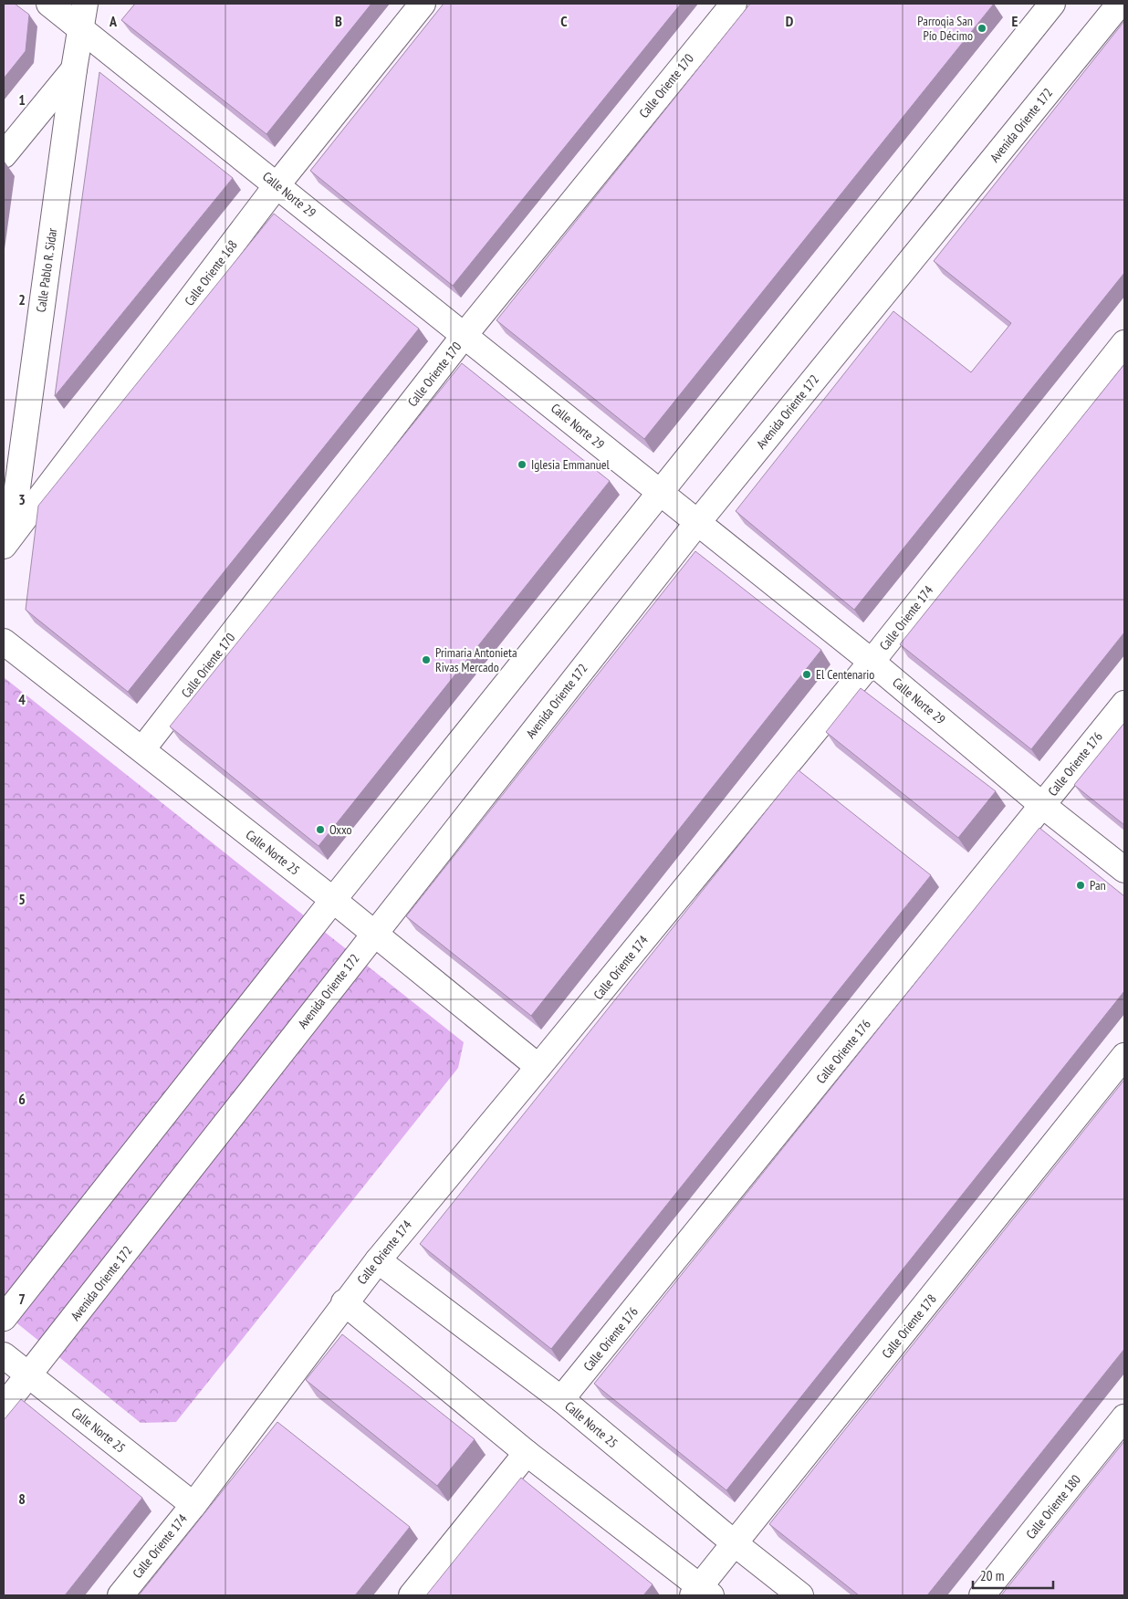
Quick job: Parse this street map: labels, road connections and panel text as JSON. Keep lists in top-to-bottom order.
{
  "streets": {
    "street": [
      "Calle Oriente 170",
      "Avenida Oriente 172",
      "Calle Norte 29",
      "Calle Pablo R. Sidar",
      "Calle Oriente 168",
      "Calle Oriente 174",
      "Calle Oriente 176",
      "Calle Norte 25",
      "Calle Oriente 178",
      "Calle Oriente 180"
    ]
  },
  "crossings": [
    ["Calle Oriente 170", "Calle Norte 29"],
    ["Calle Oriente 170", "Calle Norte 25"],
    ["Avenida Oriente 172", "Calle Norte 29"],
    ["Avenida Oriente 172", "Calle Norte 25"],
    ["Calle Norte 29", "Calle Pablo R. Sidar"],
    ["Calle Norte 29", "Calle Oriente 168"],
    ["Calle Norte 29", "Calle Oriente 174"],
    ["Calle Norte 29", "Calle Oriente 176"],
    ["Calle Pablo R. Sidar", "Calle Oriente 168"],
    ["Calle Oriente 174", "Calle Norte 25"],
    ["Calle Oriente 176", "Calle Norte 25"],
    ["Calle Norte 25", "Calle Oriente 178"]
  ],
  "places": [
    "Parroqia San Pío Décimo",
    "Iglesia Emmanuel",
    "Primaria Antonieta Rivas Mercado",
    "El Centenario",
    "Oxxo",
    "Pan"
  ],
  "scale_bar": "20 m",
  "grid": {
    "columns": [
      "A",
      "B",
      "C",
      "D",
      "E"
    ],
    "rows": [
      "1",
      "2",
      "3",
      "4",
      "5",
      "6",
      "7",
      "8"
    ]
  }
}
